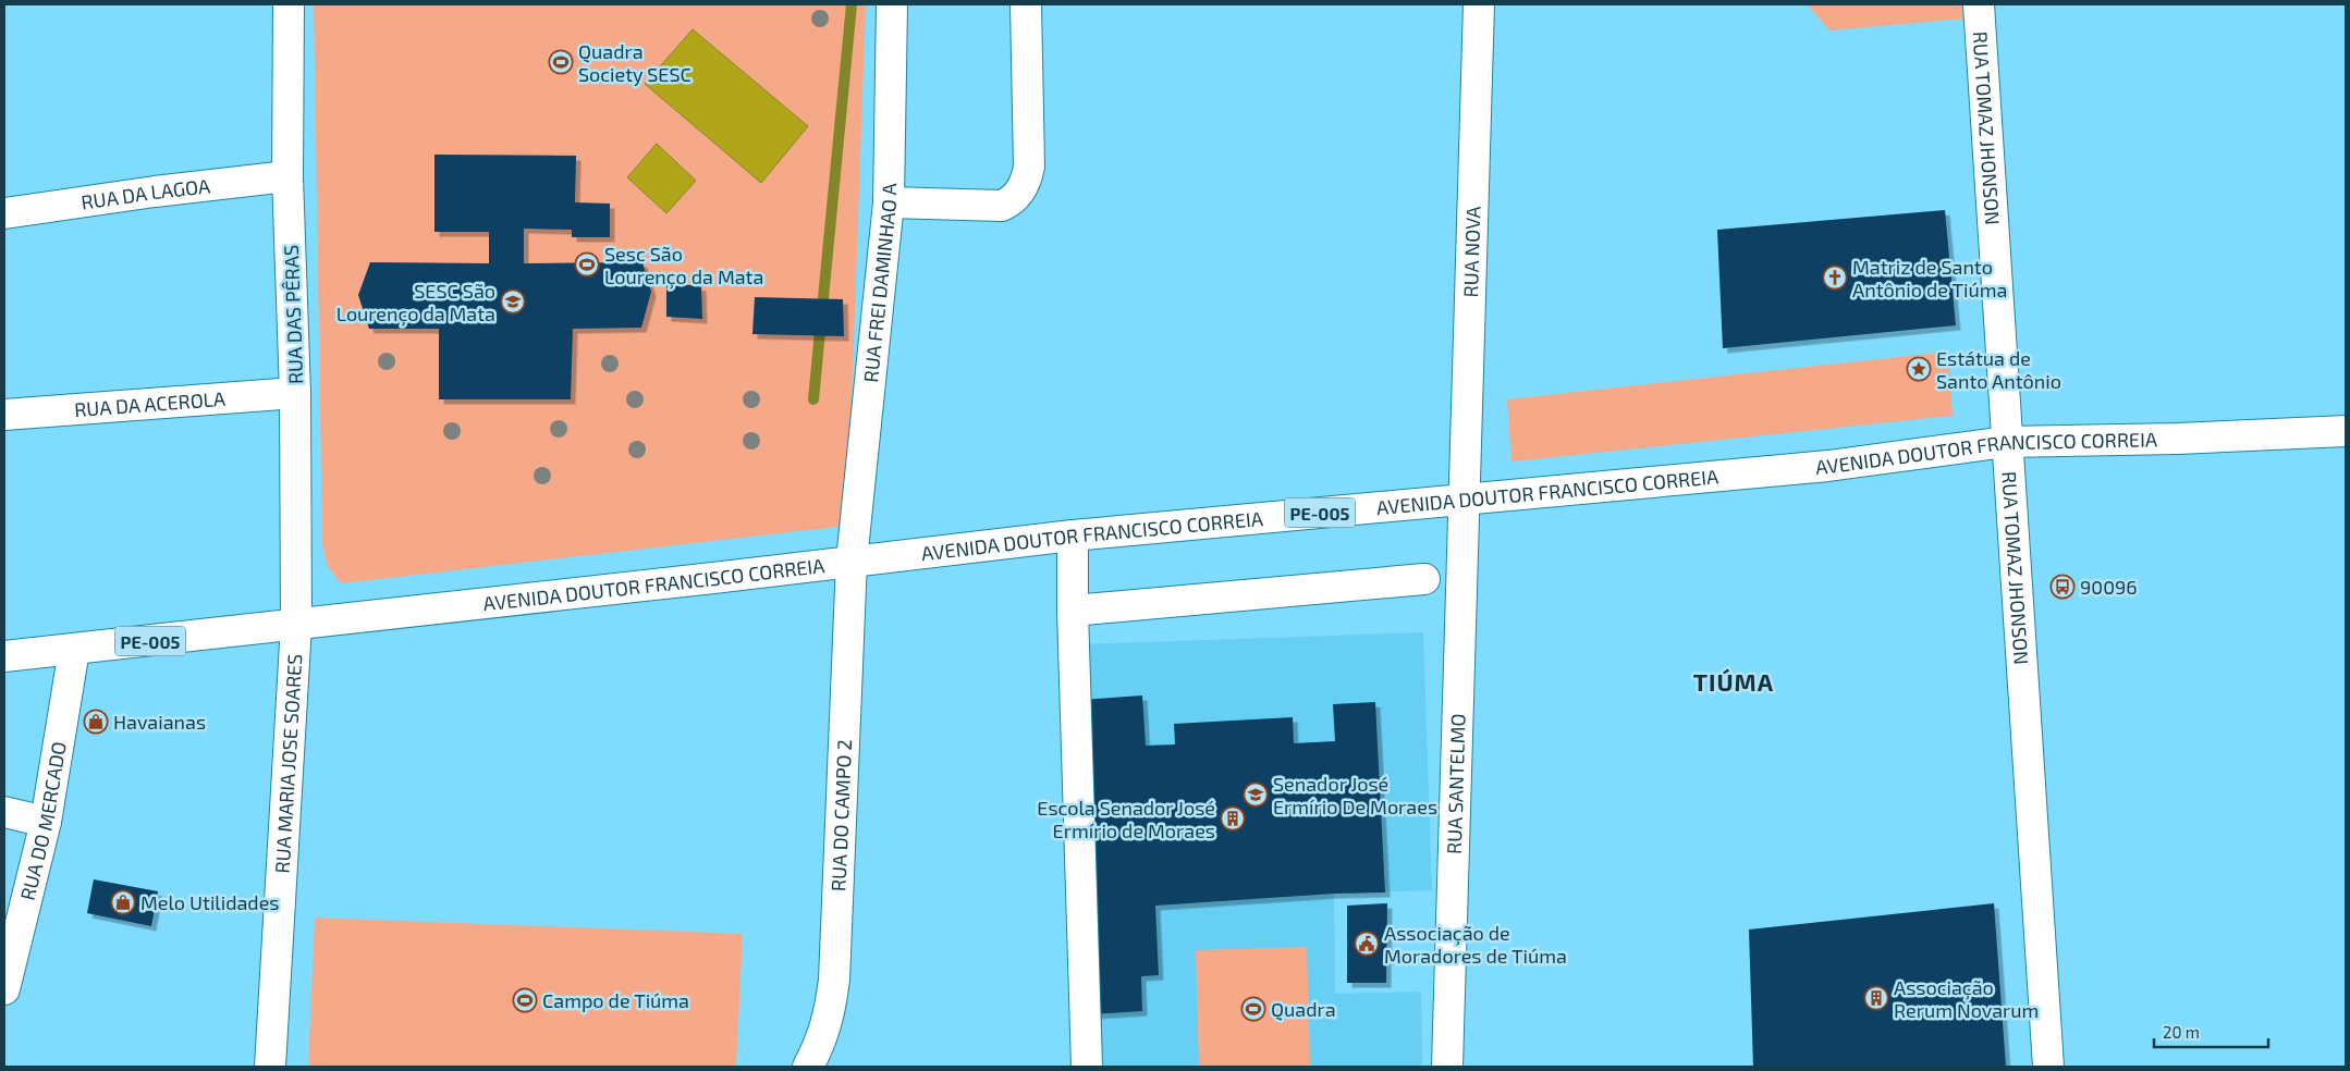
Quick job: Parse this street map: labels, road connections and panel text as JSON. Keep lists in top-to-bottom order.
{
  "streets": {
    "street": [
      "RUA TOMAZ JHONSON",
      "RUA DA LAGOA",
      "RUA NOVA",
      "RUA FREI DAMINHAO A",
      "RUA DAS PÊRAS",
      "RUA DA ACEROLA",
      "AVENIDA DOUTOR FRANCISCO CORREIA",
      "PE-005",
      "RUA MARIA JOSE SOARES",
      "RUA SANTELMO",
      "RUA DO CAMPO 2",
      "RUA DO MERCADO"
    ]
  },
  "crossings": [
    ["RUA TOMAZ JHONSON", "AVENIDA DOUTOR FRANCISCO CORREIA"],
    ["RUA DA LAGOA", "RUA DAS PÊRAS"],
    ["RUA NOVA", "AVENIDA DOUTOR FRANCISCO CORREIA"],
    ["RUA NOVA", "RUA SANTELMO"],
    ["RUA FREI DAMINHAO A", "AVENIDA DOUTOR FRANCISCO CORREIA"],
    ["RUA FREI DAMINHAO A", "RUA DO CAMPO 2"],
    ["RUA DAS PÊRAS", "RUA DA ACEROLA"],
    ["RUA DAS PÊRAS", "AVENIDA DOUTOR FRANCISCO CORREIA"],
    ["RUA DAS PÊRAS", "RUA MARIA JOSE SOARES"],
    ["AVENIDA DOUTOR FRANCISCO CORREIA", "RUA MARIA JOSE SOARES"],
    ["AVENIDA DOUTOR FRANCISCO CORREIA", "RUA SANTELMO"],
    ["AVENIDA DOUTOR FRANCISCO CORREIA", "RUA DO CAMPO 2"],
    ["AVENIDA DOUTOR FRANCISCO CORREIA", "RUA DO MERCADO"]
  ],
  "districts": ["TIÚMA"],
  "places": {
    "sports": [
      "Quadra Society SESC",
      "Sesc São Lourenço da Mata",
      "Campo de Tiúma",
      "Quadra"
    ],
    "church": ["Matriz de Santo Antônio de Tiúma"],
    "school or university": ["SESC São Lourenço da Mata", "Senador José Ermírio De Moraes"],
    "place": ["Estátua de Santo Antônio"],
    "bus stop": ["90096"],
    "shop": ["Havaianas", "Melo Utilidades"],
    "building": ["Escola Senador José Ermírio de Moraes", "Associação Rerum Novarum"],
    "public building": ["Associação de Moradores de Tiúma"]
  },
  "scale_bar": "20 m"
}
